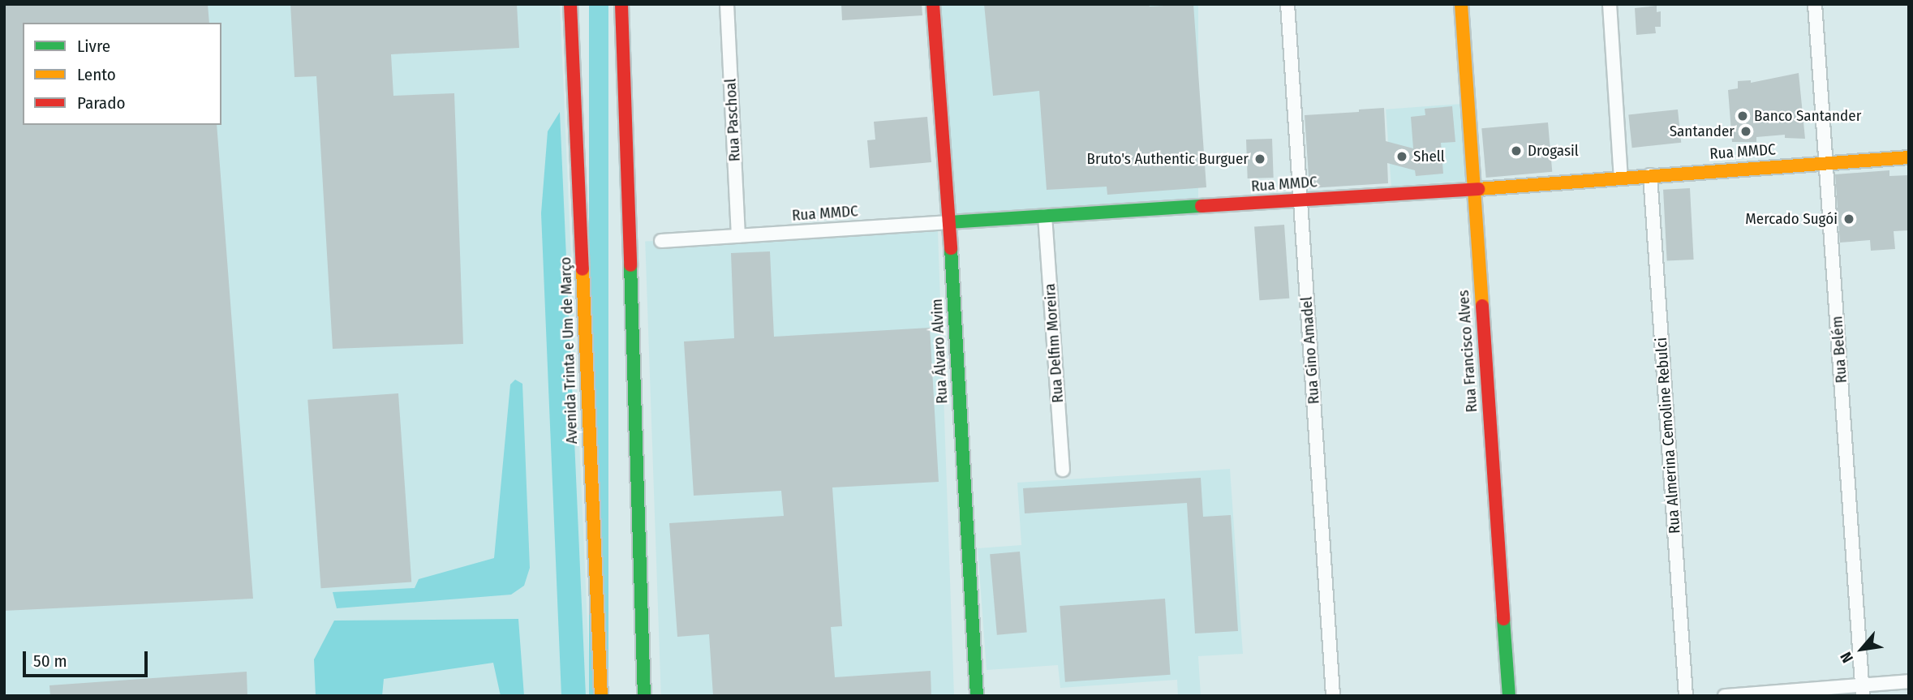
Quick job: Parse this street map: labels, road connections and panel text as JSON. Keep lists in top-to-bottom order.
{
  "streets": {
    "street": [
      "Rua Paschoal",
      "Rua MMDC",
      "Rua Delfim Moreira",
      "Rua Belém",
      "Avenida Trinta e Um de Março",
      "Rua Gino Amadel",
      "Rua Álvaro Alvim",
      "Rua Francisco Alves",
      "Rua Almerina Cemoline Rebulci"
    ]
  },
  "crossings": [
    ["Rua Paschoal", "Rua MMDC"],
    ["Rua MMDC", "Rua Delfim Moreira"],
    ["Rua MMDC", "Rua Belém"],
    ["Rua MMDC", "Rua Gino Amadel"],
    ["Rua MMDC", "Rua Álvaro Alvim"],
    ["Rua MMDC", "Rua Francisco Alves"],
    ["Rua MMDC", "Rua Almerina Cemoline Rebulci"]
  ],
  "places": [
    "Banco Santander",
    "Santander",
    "Drogasil",
    "Shell",
    "Bruto's Authentic Burguer",
    "Mercado Sugói"
  ],
  "legend": ["Livre", "Lento", "Parado"],
  "scale_bar": "50 m",
  "north": "bottom left"
}
